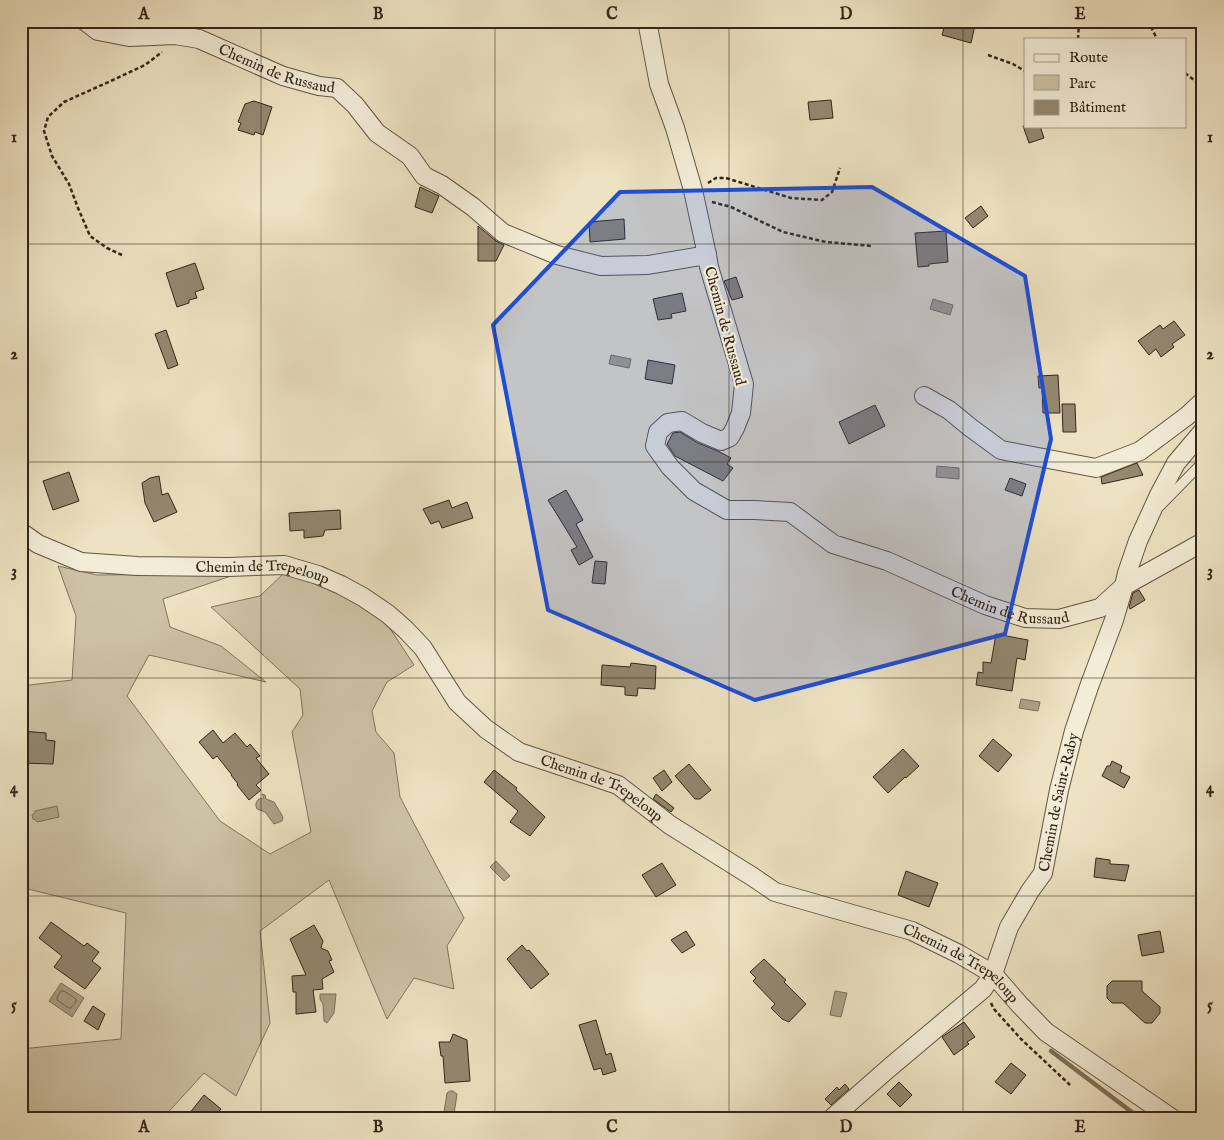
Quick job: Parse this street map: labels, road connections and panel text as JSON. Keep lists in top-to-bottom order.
{
  "streets": {
    "street": ["Chemin de Russaud", "Chemin de Trepeloup", "Chemin de Saint-Raby"]
  },
  "crossings": [
    ["Chemin de Russaud", "Chemin de Saint-Raby"],
    ["Chemin de Trepeloup", "Chemin de Saint-Raby"]
  ],
  "legend": ["Route", "Parc", "Bâtiment"],
  "grid": {
    "columns": [
      "A",
      "B",
      "C",
      "D",
      "E"
    ],
    "rows": [
      "1",
      "2",
      "3",
      "4",
      "5"
    ]
  }
}
